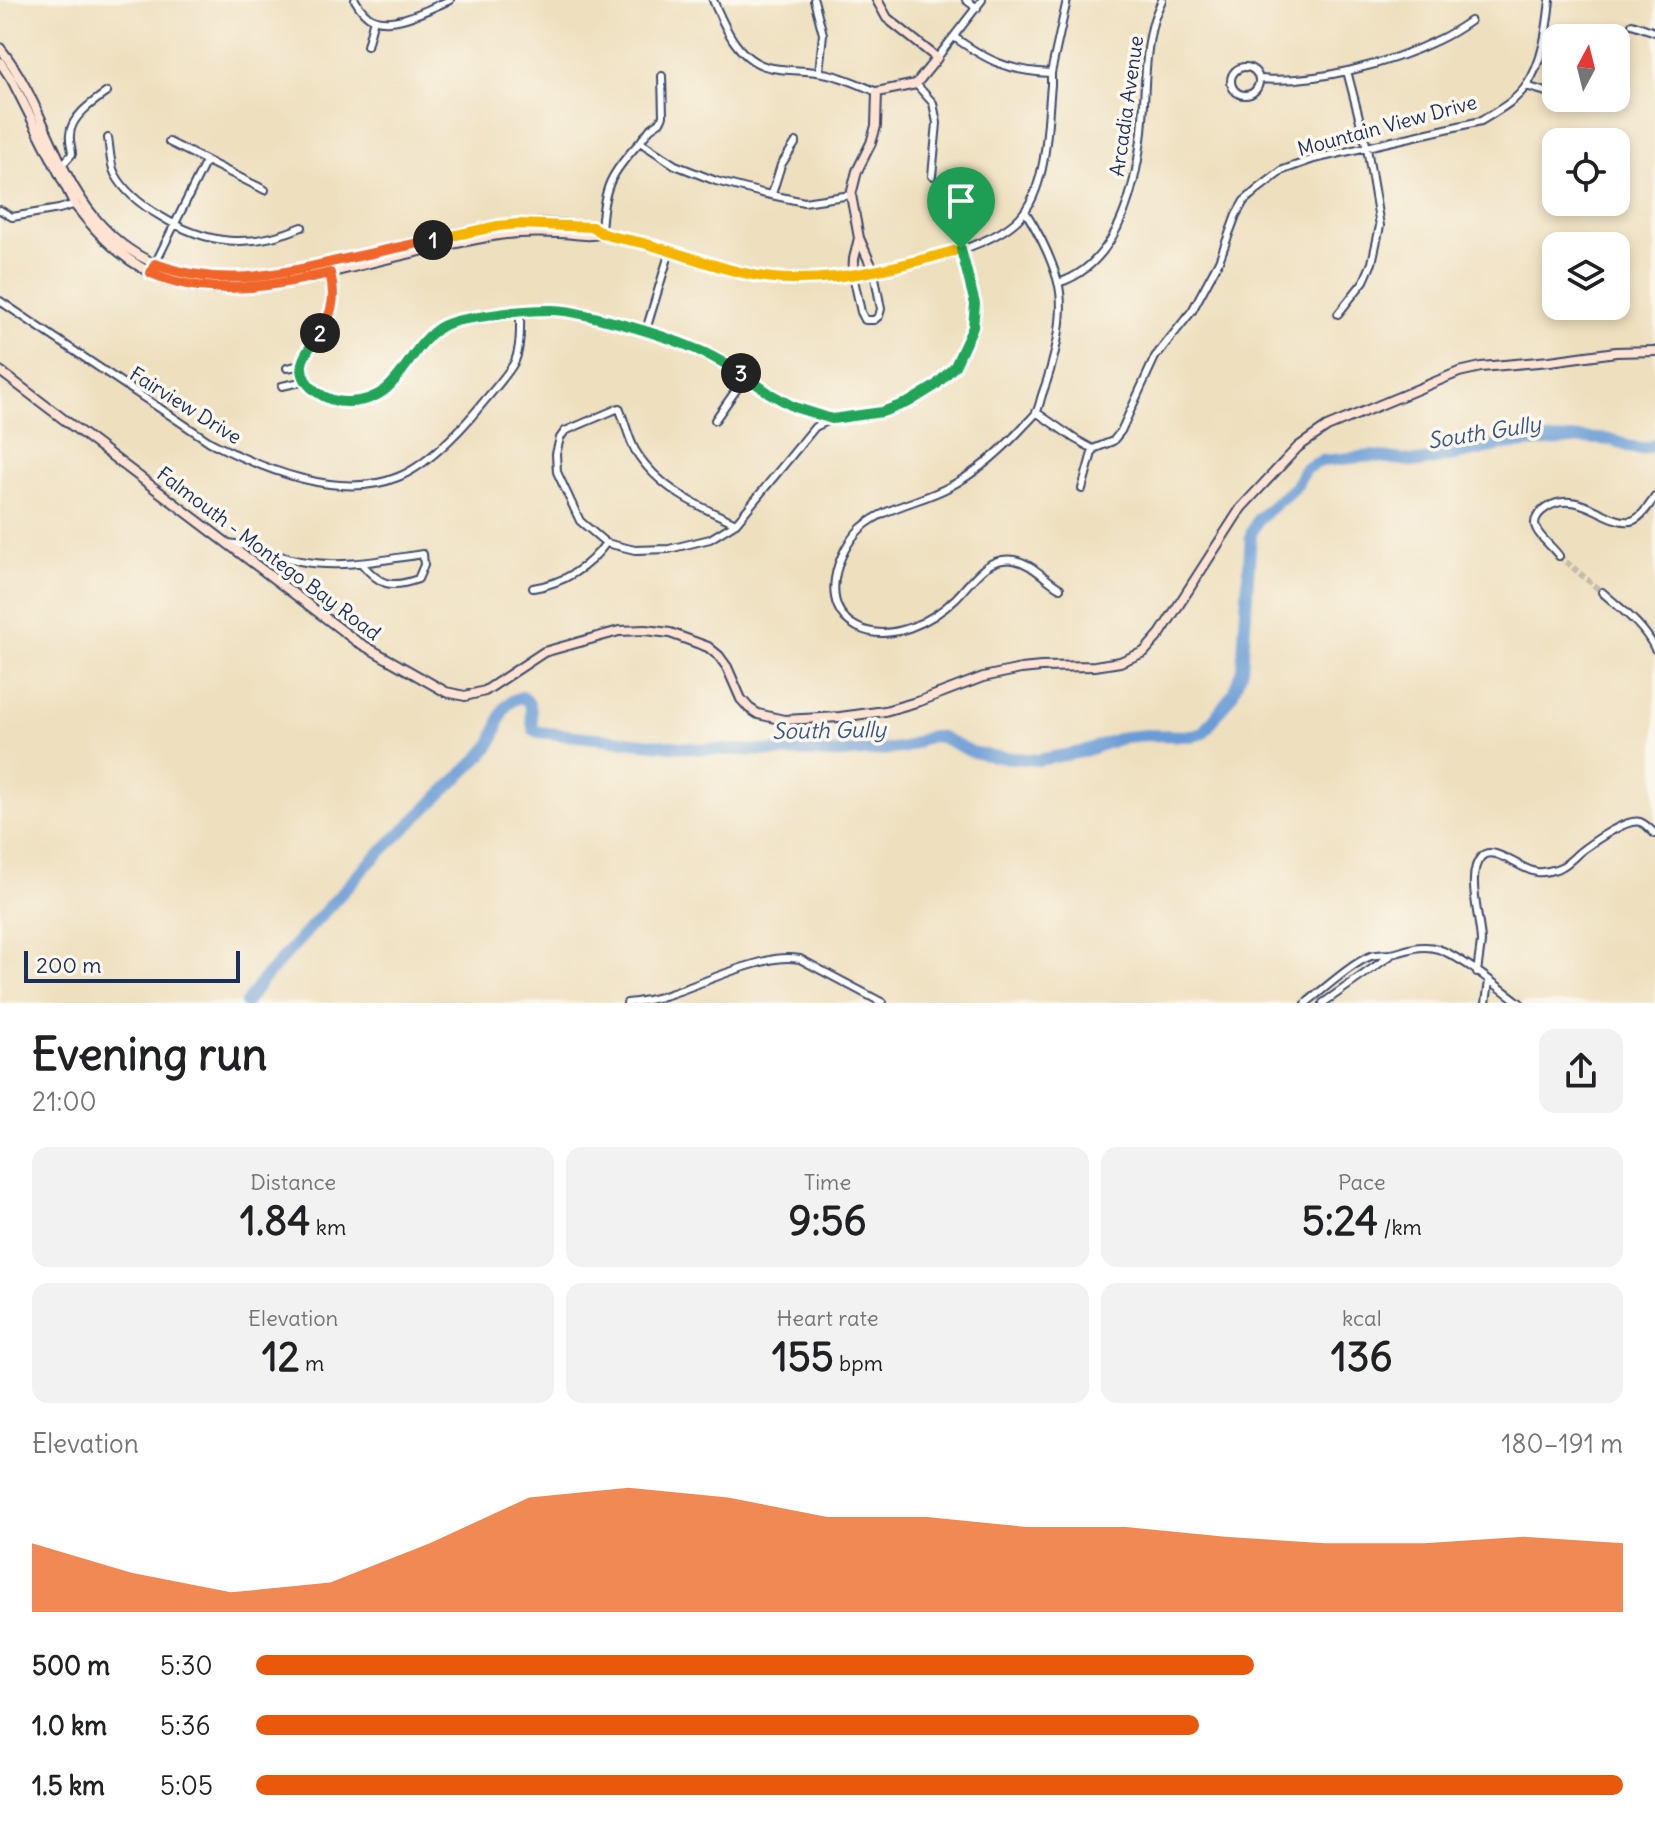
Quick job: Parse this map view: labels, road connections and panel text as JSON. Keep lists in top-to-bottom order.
{
  "streets": {
    "main road": ["Falmouth - Montego Bay Road"],
    "street": ["Arcadia Avenue", "Mountain View Drive", "Fairview Drive"]
  },
  "water": ["South Gully"],
  "scale_bar": "200 m",
  "north": "top",
  "page": {
    "pins": ["1", "2", "3"],
    "scale": "200 m",
    "heading": ["Evening run", "21:00"],
    "stats": [
      ["Distance", "1.84 km"],
      ["Time", "9:56"],
      ["Pace", "5:24 /km"],
      ["Elevation", "12 m"],
      ["Heart rate", "155 bpm"],
      ["kcal", "136"]
    ],
    "chart": ["Elevation", "180–191 m"],
    "list": [
      {
        "name": "500 m",
        "note": "5:30"
      },
      {
        "name": "1.0 km",
        "note": "5:36"
      },
      {
        "name": "1.5 km",
        "note": "5:05"
      }
    ]
  }
}
